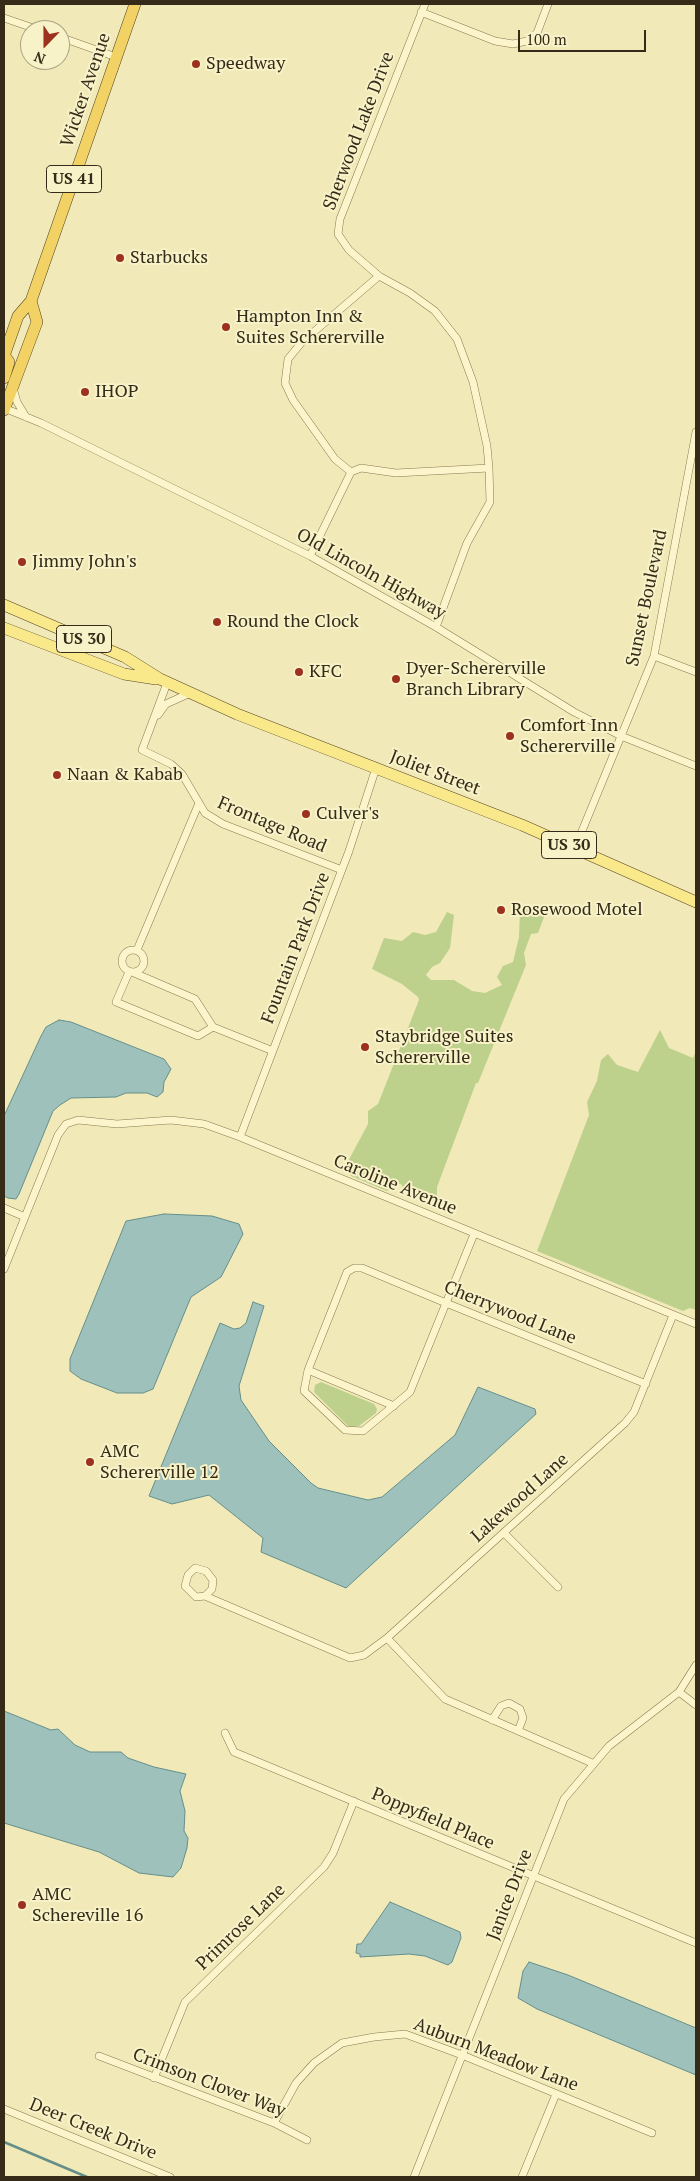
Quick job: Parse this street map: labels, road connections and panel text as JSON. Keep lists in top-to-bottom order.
{
  "streets": {
    "highway": ["Wicker Avenue", "US 41"],
    "main road": ["US 30", "Joliet Street"],
    "street": [
      "Sherwood Lake Drive",
      "Old Lincoln Highway",
      "Sunset Boulevard",
      "Frontage Road",
      "Fountain Park Drive",
      "Caroline Avenue",
      "Cherrywood Lane",
      "Lakewood Lane",
      "Poppyfield Place",
      "Janice Drive",
      "Primrose Lane",
      "Auburn Meadow Lane",
      "Crimson Clover Way",
      "Deer Creek Drive"
    ]
  },
  "crossings": [
    ["Sherwood Lake Drive", "Old Lincoln Highway"],
    ["Old Lincoln Highway", "Sunset Boulevard"],
    ["Sunset Boulevard", "Joliet Street"],
    ["US 30", "Joliet Street"],
    ["US 30", "Frontage Road"],
    ["Joliet Street", "Frontage Road"],
    ["Joliet Street", "Fountain Park Drive"],
    ["Frontage Road", "Fountain Park Drive"],
    ["Fountain Park Drive", "Caroline Avenue"],
    ["Caroline Avenue", "Lakewood Lane"],
    ["Cherrywood Lane", "Lakewood Lane"],
    ["Poppyfield Place", "Janice Drive"],
    ["Poppyfield Place", "Primrose Lane"],
    ["Janice Drive", "Auburn Meadow Lane"],
    ["Primrose Lane", "Crimson Clover Way"],
    ["Auburn Meadow Lane", "Crimson Clover Way"]
  ],
  "places": [
    "Speedway",
    "Starbucks",
    "Hampton Inn & Suites Schererville",
    "IHOP",
    "Jimmy John's",
    "Round the Clock",
    "KFC",
    "Dyer-Schererville Branch Library",
    "Comfort Inn Schererville",
    "Naan & Kabab",
    "Culver's",
    "Rosewood Motel",
    "Staybridge Suites Schererville",
    "AMC Schererville 12",
    "AMC Schereville 16"
  ],
  "scale_bar": "100 m",
  "north": "bottom"
}
